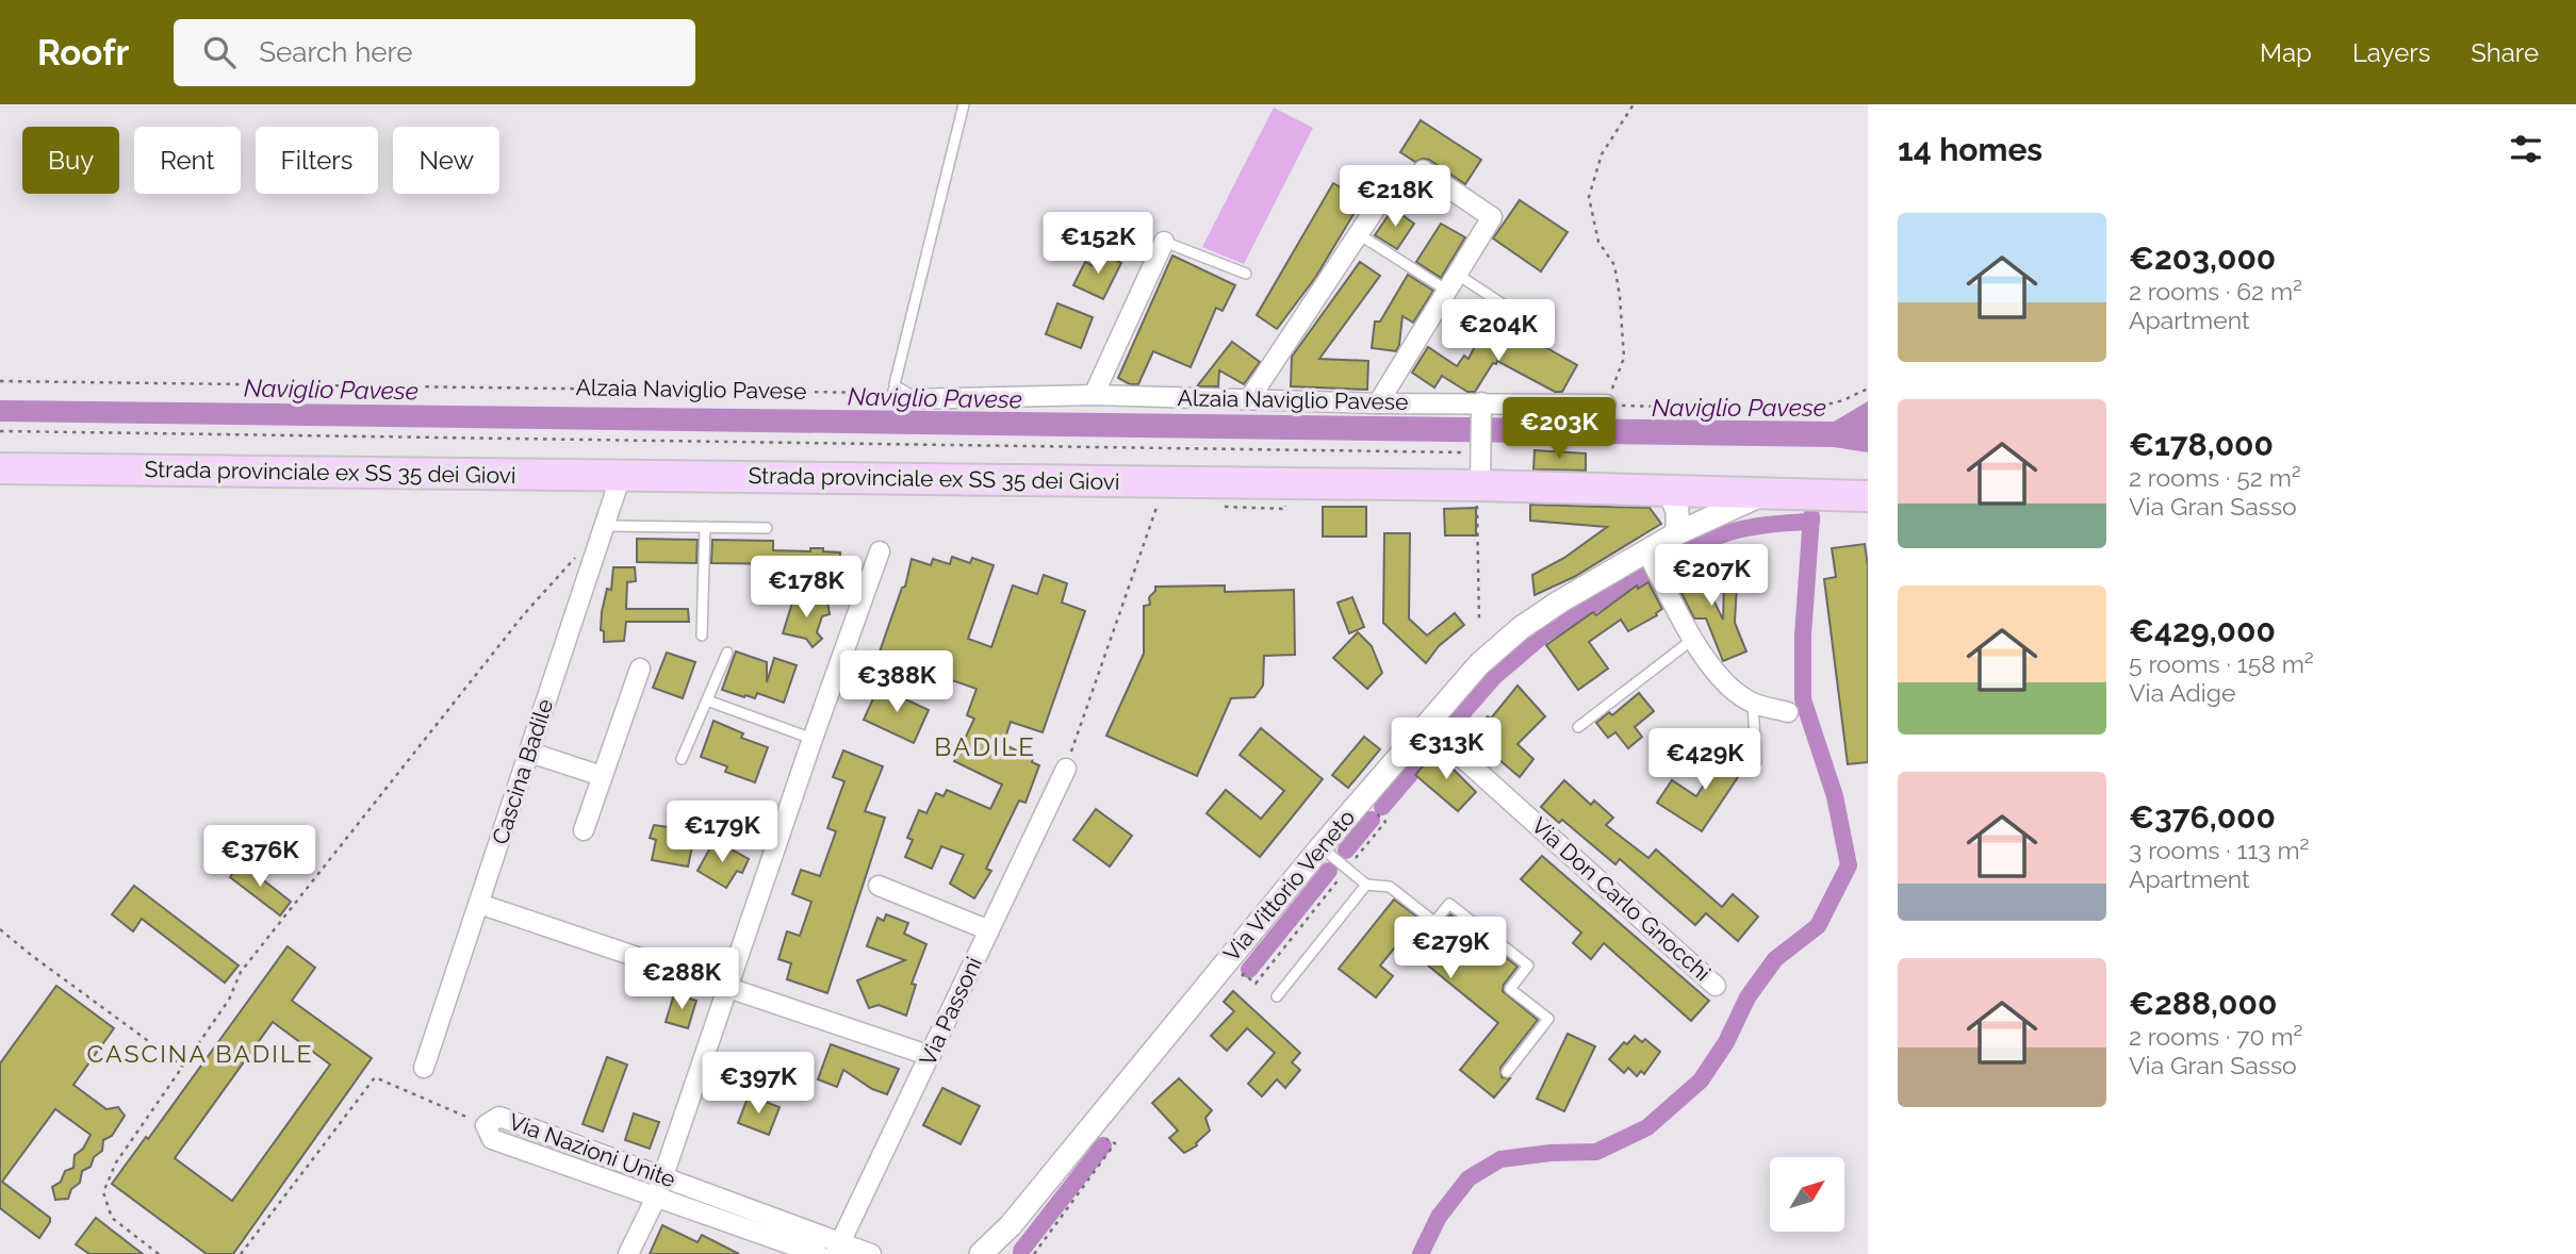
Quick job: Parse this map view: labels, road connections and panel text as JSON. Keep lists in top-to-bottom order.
{
  "streets": {
    "main road": ["Strada provinciale ex SS 35 dei Giovi"],
    "street": [
      "Alzaia Naviglio Pavese",
      "Cascina Badile",
      "Via Vittorio Veneto",
      "Via Don Carlo Gnocchi",
      "Via Passoni",
      "Via Nazioni Unite"
    ]
  },
  "crossings": [
    ["Strada provinciale ex SS 35 dei Giovi", "Cascina Badile"],
    ["Strada provinciale ex SS 35 dei Giovi", "Via Vittorio Veneto"],
    ["Via Vittorio Veneto", "Via Don Carlo Gnocchi"],
    ["Via Passoni", "Via Nazioni Unite"]
  ],
  "districts": ["BADILE", "CASCINA BADILE"],
  "water": ["Naviglio Pavese"],
  "north": "top right",
  "page": {
    "header": "Roofr",
    "search": "Search here",
    "nav": ["Map", "Layers", "Share"],
    "heading": "14 homes",
    "chip": [
      "Buy",
      "Rent",
      "Filters",
      "New"
    ],
    "price": [
      "€218K",
      "€152K",
      "€204K",
      "€203K",
      "€207K",
      "€178K",
      "€388K",
      "€313K",
      "€429K",
      "€179K",
      "€376K",
      "€279K",
      "€288K",
      "€397K"
    ],
    "list": [
      {
        "name": "€203,000",
        "note": "2 rooms · 62 m² · Apartment"
      },
      {
        "name": "€178,000",
        "note": "2 rooms · 52 m² · Via Gran Sasso"
      },
      {
        "name": "€429,000",
        "note": "5 rooms · 158 m² · Via Adige"
      },
      {
        "name": "€376,000",
        "note": "3 rooms · 113 m² · Apartment"
      },
      {
        "name": "€288,000",
        "note": "2 rooms · 70 m² · Via Gran Sasso"
      }
    ]
  }
}
